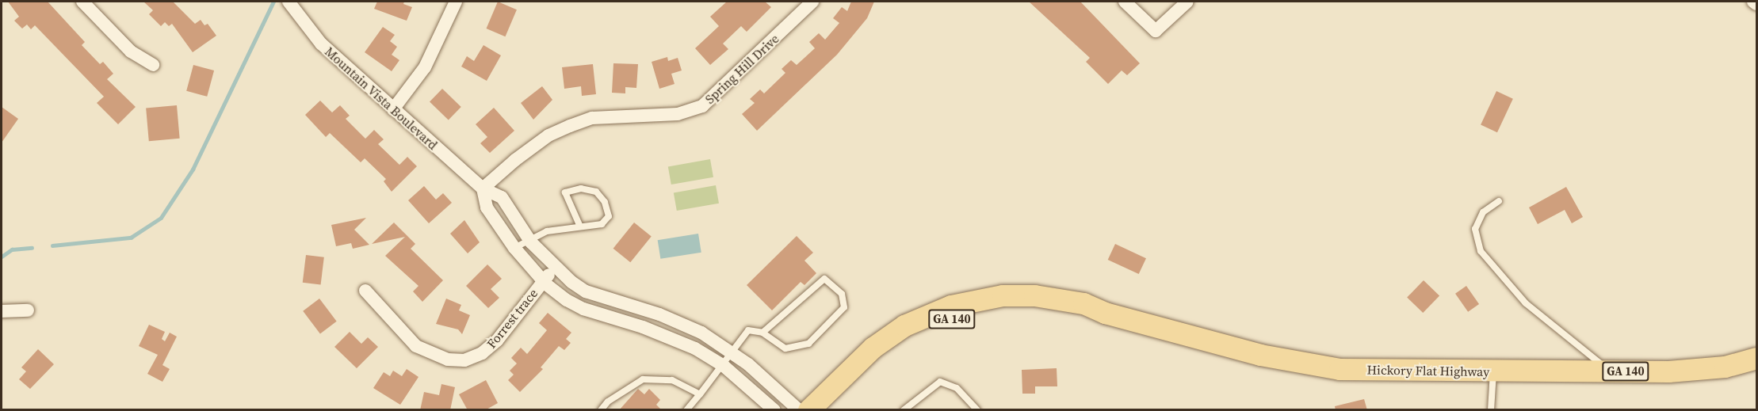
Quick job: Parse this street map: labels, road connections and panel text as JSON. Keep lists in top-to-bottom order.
{
  "streets": {
    "main road": ["GA 140", "Hickory Flat Highway"],
    "street": ["Spring Hill Drive", "Mountain Vista Boulevard", "Forrest trace"]
  },
  "crossings": [
    ["Spring Hill Drive", "Mountain Vista Boulevard"],
    ["Mountain Vista Boulevard", "Forrest trace"]
  ]
}
